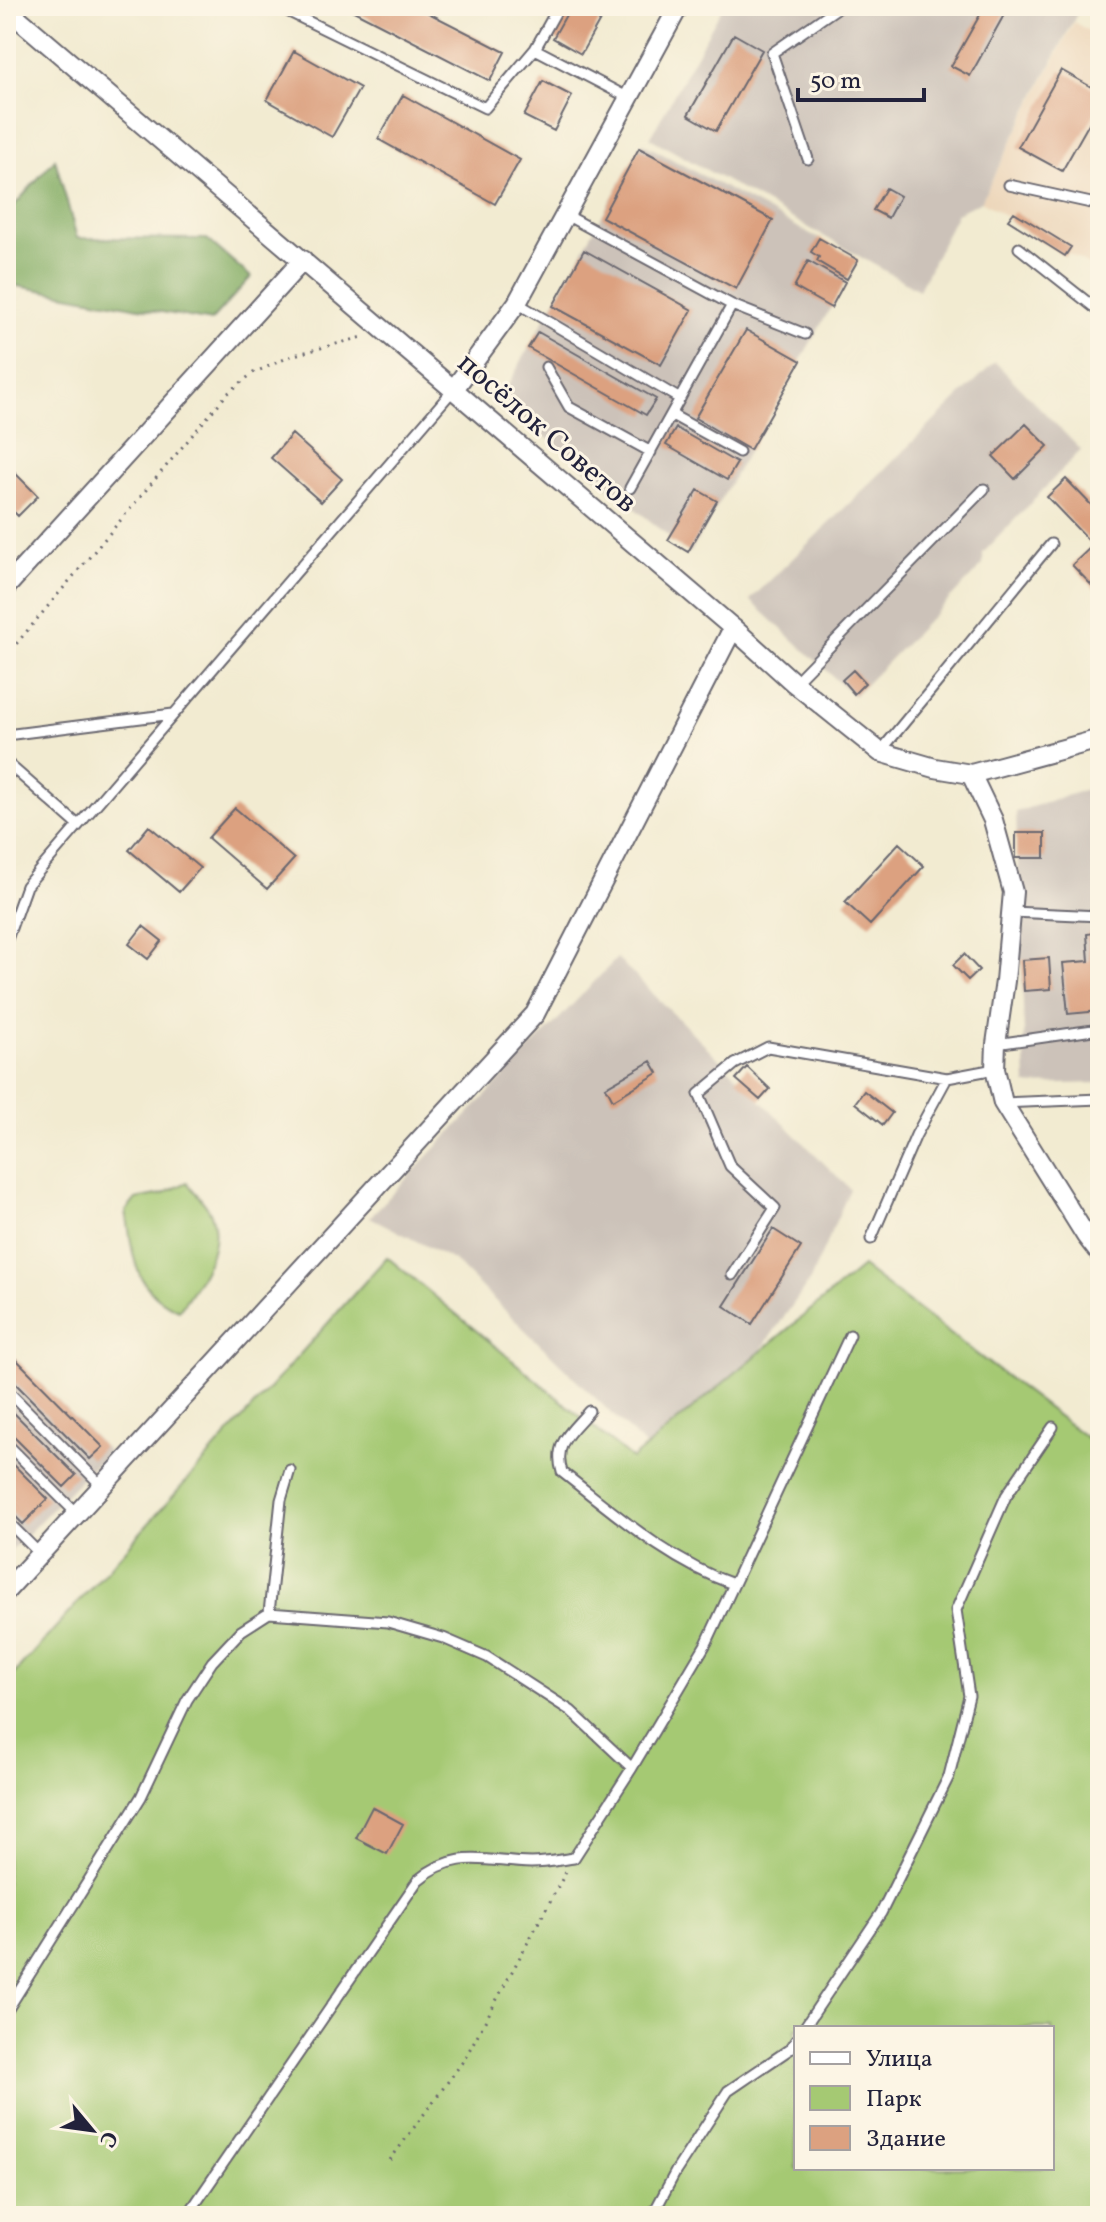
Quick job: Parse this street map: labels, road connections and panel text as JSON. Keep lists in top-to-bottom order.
{
  "streets": {
    "street": ["посёлок Советов"]
  },
  "legend": ["Улица", "Парк", "Здание"],
  "scale_bar": "50 m",
  "north": "bottom right"
}
